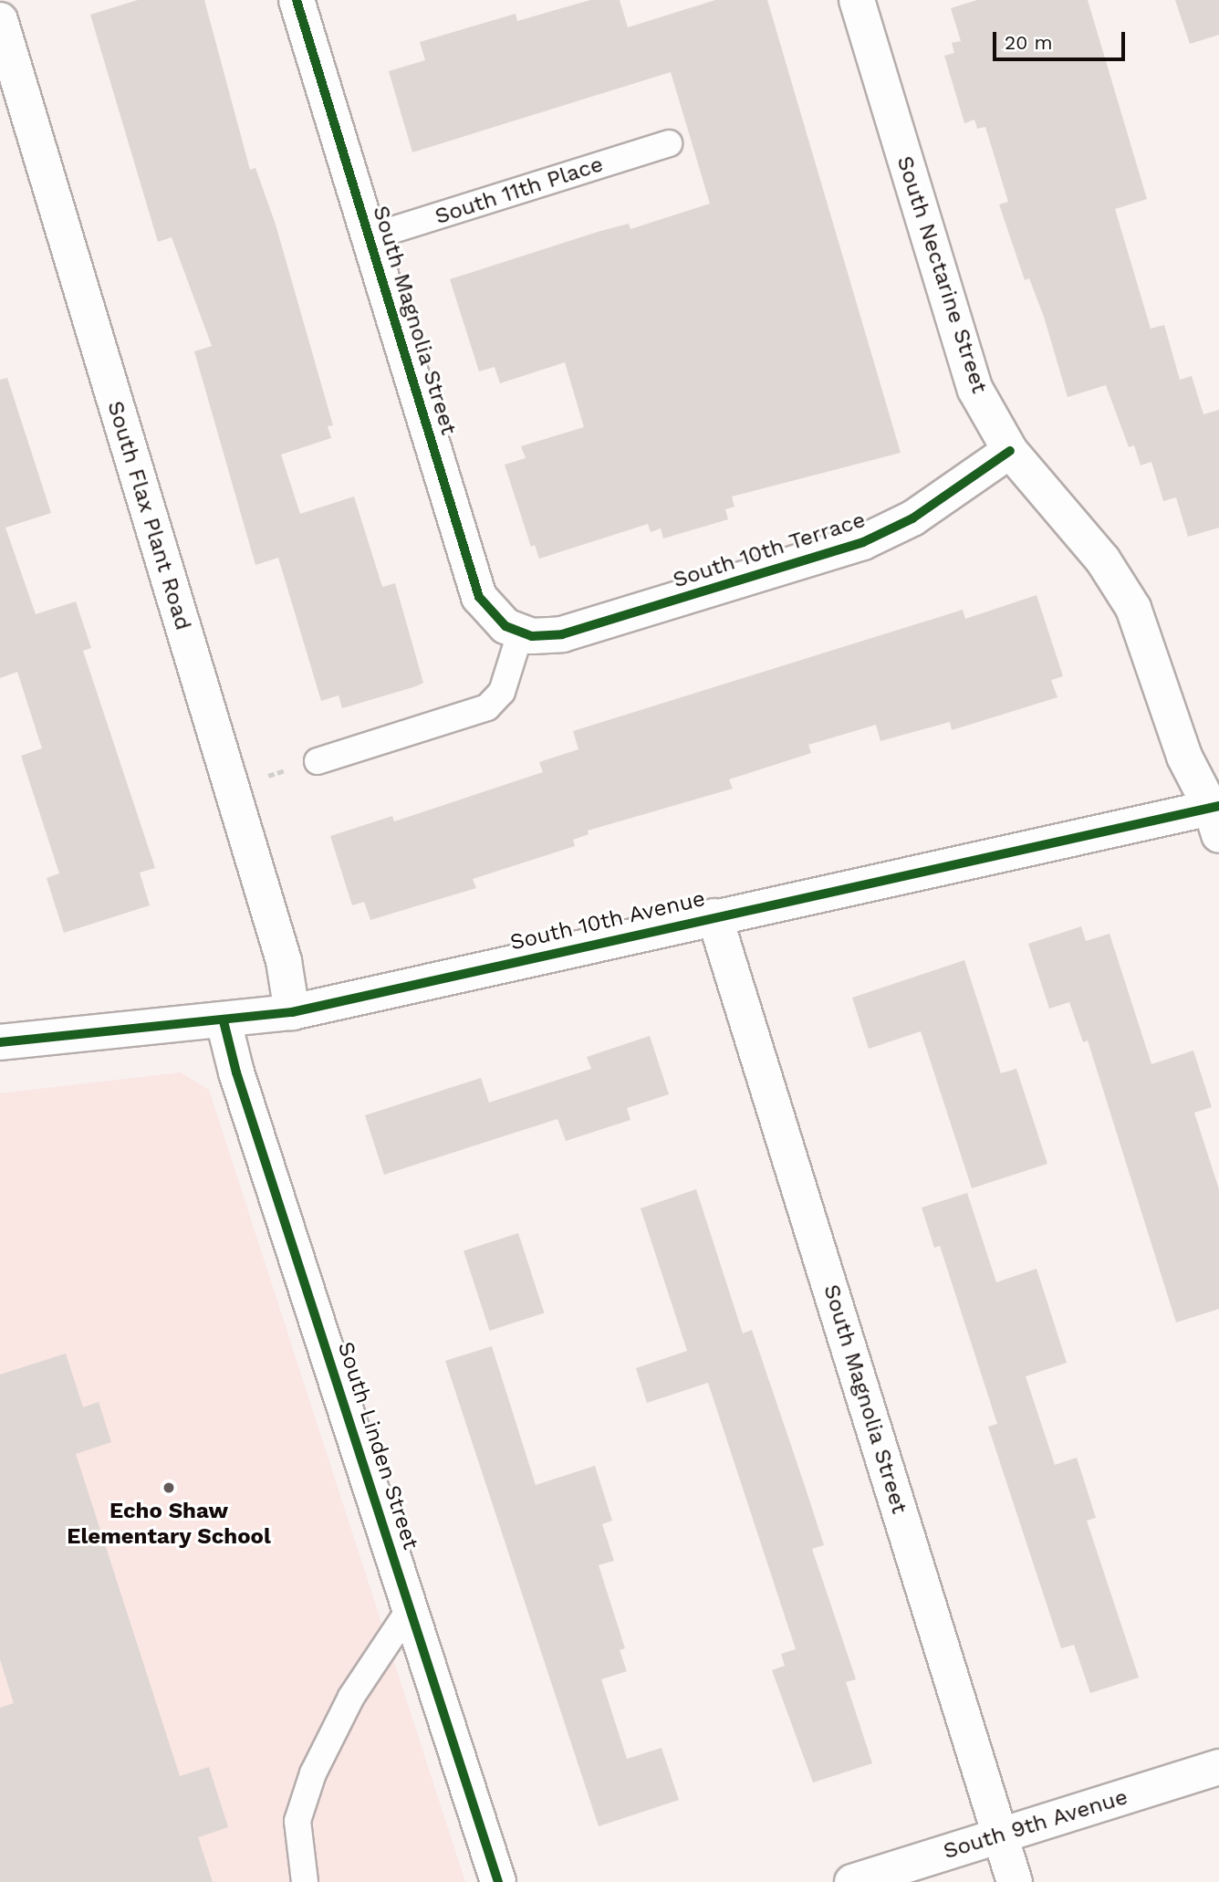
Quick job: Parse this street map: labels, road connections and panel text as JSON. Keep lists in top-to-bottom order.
{
  "streets": {
    "street": [
      "South Nectarine Street",
      "South Magnolia Street",
      "South Flax Plant Road",
      "South 10th Terrace",
      "South 10th Avenue",
      "South Linden Street",
      "South 9th Avenue"
    ],
    "lane": ["South 11th Place"]
  },
  "crossings": [
    ["South 11th Place", "South Magnolia Street"],
    ["South Nectarine Street", "South 10th Terrace"],
    ["South Nectarine Street", "South 10th Avenue"],
    ["South Magnolia Street", "South 10th Terrace"],
    ["South Magnolia Street", "South 10th Avenue"],
    ["South Magnolia Street", "South 9th Avenue"],
    ["South Flax Plant Road", "South 10th Avenue"],
    ["South 10th Avenue", "South Linden Street"]
  ],
  "places": ["Echo Shaw Elementary School"],
  "scale_bar": "20 m"
}
